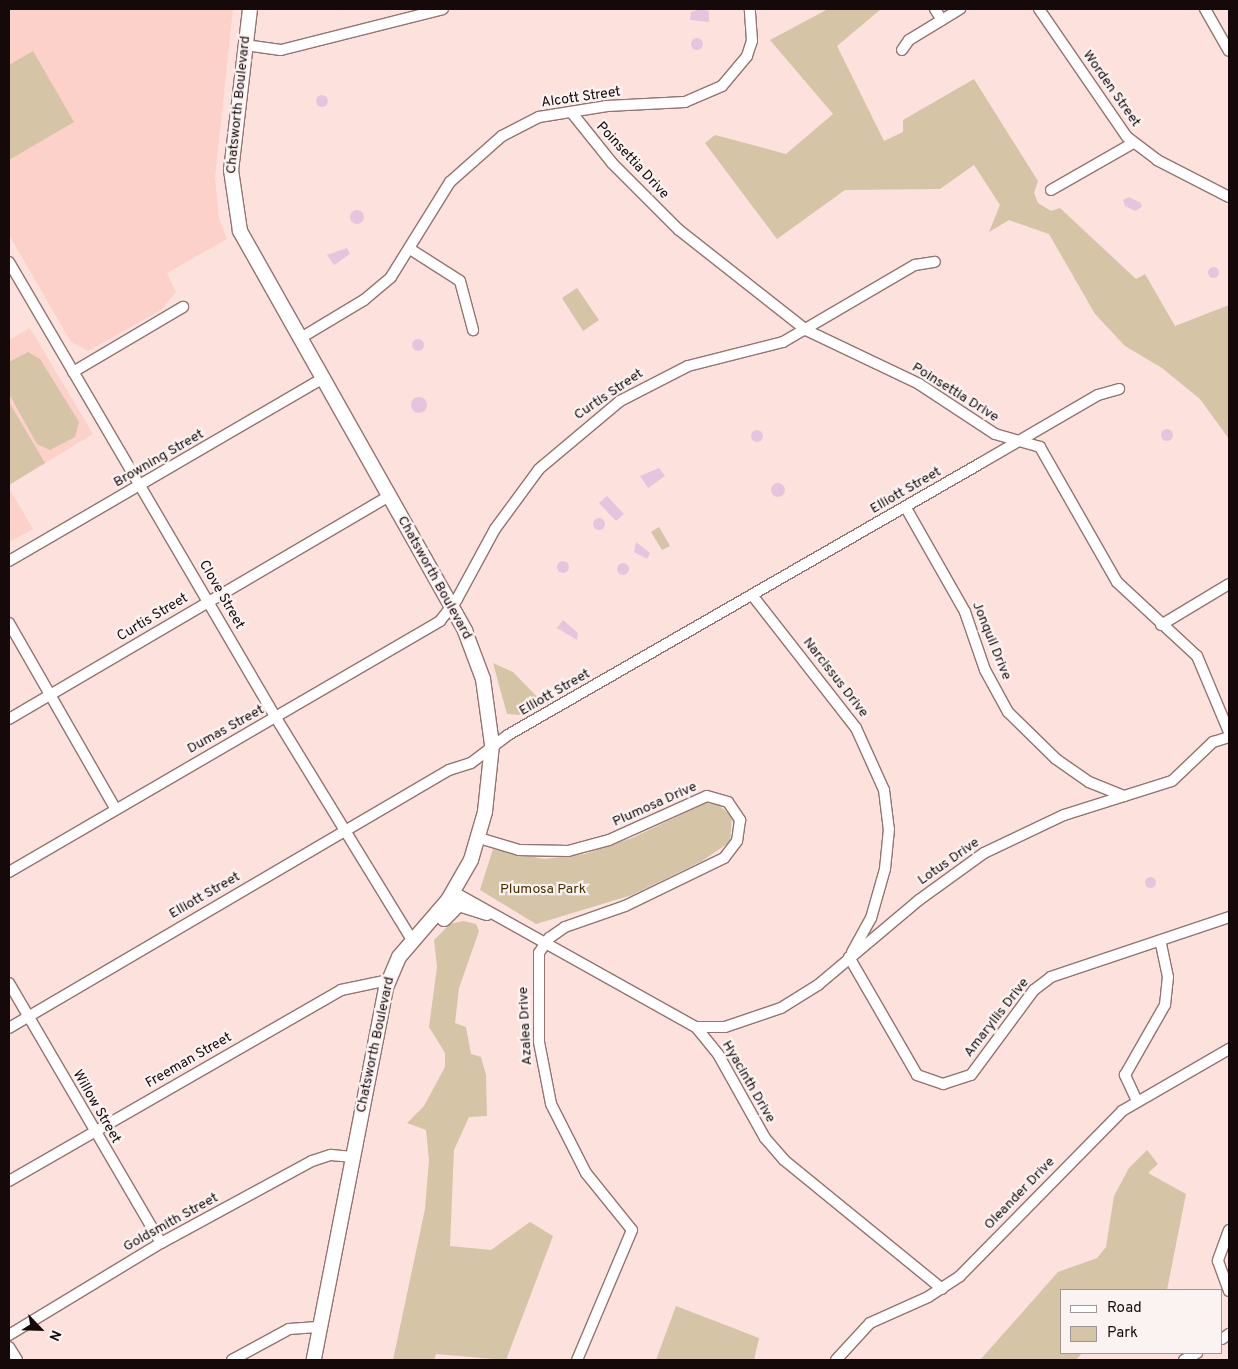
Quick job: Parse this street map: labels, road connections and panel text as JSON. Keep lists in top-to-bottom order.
{
  "streets": {
    "main road": ["Chatsworth Boulevard"],
    "street": [
      "Worden Street",
      "Alcott Street",
      "Poinsettia Drive",
      "Curtis Street",
      "Browning Street",
      "Elliott Street",
      "Clove Street",
      "Jonquil Drive",
      "Narcissus Drive",
      "Dumas Street",
      "Plumosa Drive",
      "Lotus Drive",
      "Amaryllis Drive",
      "Azalea Drive",
      "Freeman Street",
      "Hyacinth Drive",
      "Willow Street",
      "Oleander Drive",
      "Goldsmith Street"
    ]
  },
  "crossings": [
    ["Alcott Street", "Chatsworth Boulevard"],
    ["Alcott Street", "Poinsettia Drive"],
    ["Chatsworth Boulevard", "Curtis Street"],
    ["Chatsworth Boulevard", "Browning Street"],
    ["Chatsworth Boulevard", "Elliott Street"],
    ["Chatsworth Boulevard", "Clove Street"],
    ["Chatsworth Boulevard", "Dumas Street"],
    ["Chatsworth Boulevard", "Plumosa Drive"],
    ["Chatsworth Boulevard", "Freeman Street"],
    ["Chatsworth Boulevard", "Hyacinth Drive"],
    ["Chatsworth Boulevard", "Goldsmith Street"],
    ["Poinsettia Drive", "Curtis Street"],
    ["Poinsettia Drive", "Elliott Street"],
    ["Curtis Street", "Clove Street"],
    ["Curtis Street", "Dumas Street"],
    ["Browning Street", "Clove Street"],
    ["Elliott Street", "Clove Street"],
    ["Elliott Street", "Jonquil Drive"],
    ["Elliott Street", "Narcissus Drive"],
    ["Elliott Street", "Willow Street"],
    ["Clove Street", "Dumas Street"],
    ["Jonquil Drive", "Lotus Drive"],
    ["Narcissus Drive", "Lotus Drive"],
    ["Narcissus Drive", "Amaryllis Drive"],
    ["Plumosa Drive", "Azalea Drive"],
    ["Plumosa Drive", "Hyacinth Drive"],
    ["Lotus Drive", "Amaryllis Drive"],
    ["Lotus Drive", "Hyacinth Drive"],
    ["Azalea Drive", "Hyacinth Drive"],
    ["Freeman Street", "Willow Street"],
    ["Hyacinth Drive", "Oleander Drive"],
    ["Willow Street", "Goldsmith Street"]
  ],
  "parks": ["Plumosa Park"],
  "legend": ["Road", "Park"],
  "north": "bottom right"
}
